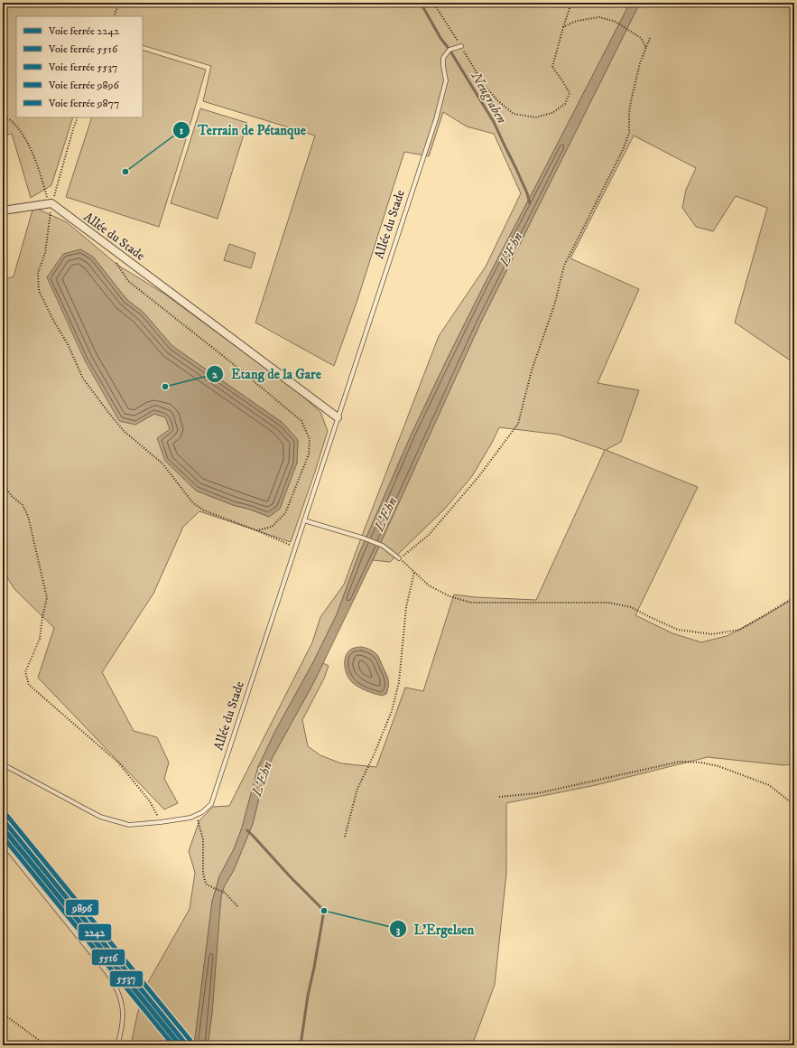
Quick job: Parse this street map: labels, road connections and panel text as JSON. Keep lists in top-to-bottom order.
{
  "streets": {
    "street": ["Allée du Stade"]
  },
  "water": ["Neugraben", "L'Ehn"],
  "places": ["Terrain de Pétanque", "Etang de la Gare", "L'Ergelsen"],
  "lines": [
    "rail line 9896",
    "rail line 2242",
    "rail line 5516",
    "rail line 5537",
    "rail line 9877"
  ],
  "legend": [
    "Voie ferrée 2242",
    "Voie ferrée 5516",
    "Voie ferrée 5537",
    "Voie ferrée 9896",
    "Voie ferrée 9877"
  ]
}
